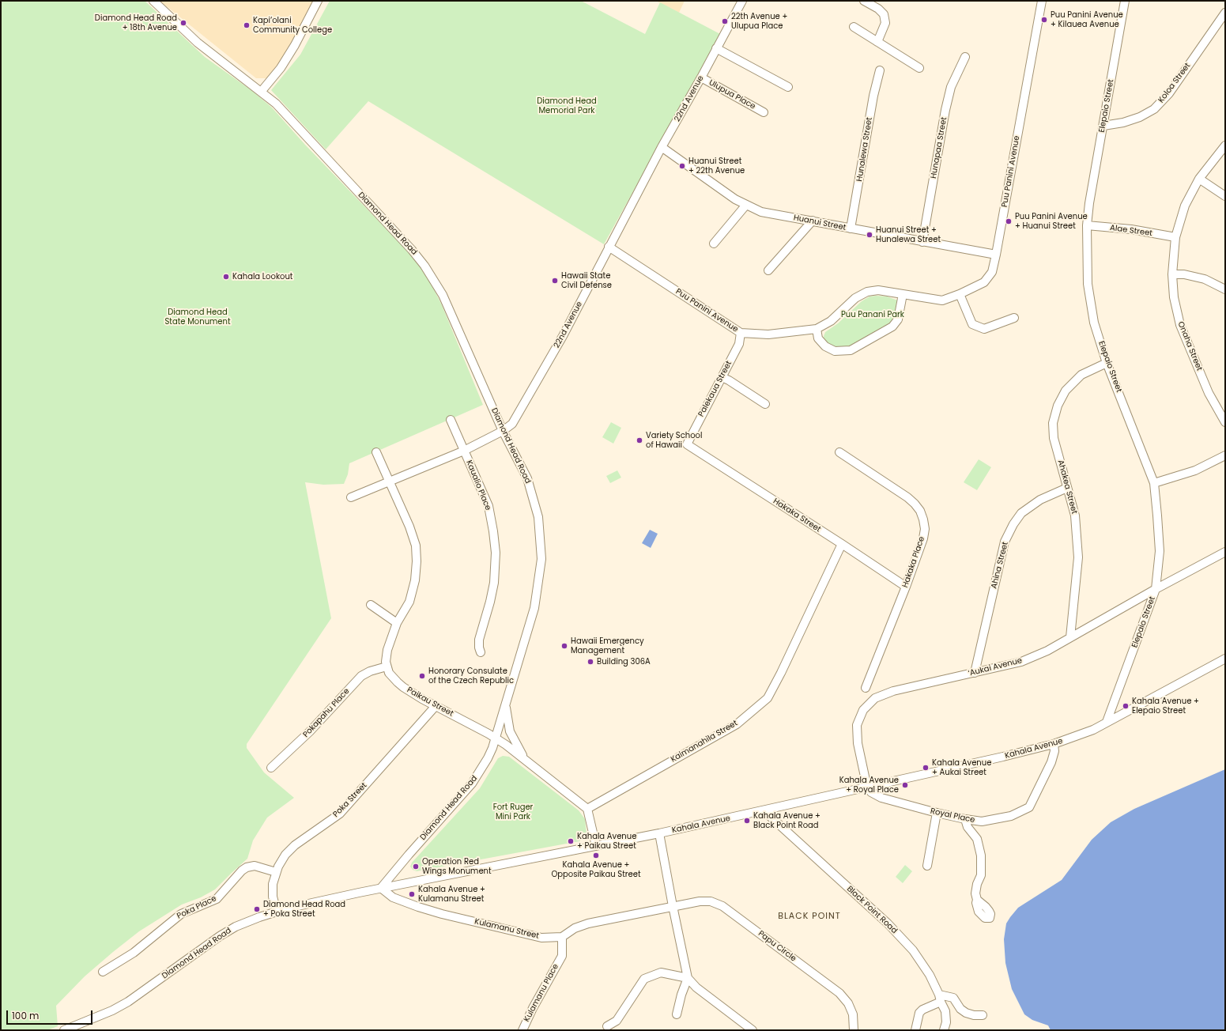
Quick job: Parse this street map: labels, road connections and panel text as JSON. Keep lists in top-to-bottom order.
{
  "streets": {
    "street": [
      "Koloa Street",
      "Ulupua Place",
      "22nd Avenue",
      "Elepaio Street",
      "Hunapaa Street",
      "Hunalewa Street",
      "Puu Panini Avenue",
      "Huanui Street",
      "Diamond Head Road",
      "Alae Street",
      "Onaha Street",
      "Palekaua Street",
      "Kaualio Place",
      "Ahakea Street",
      "Hakaka Street",
      "Hakaka Place",
      "Ahina Street",
      "ʻAukai Avenue",
      "Paikau Street",
      "Pokapahu Place",
      "Kaimanahila Street",
      "Kahala Avenue",
      "Poka Street",
      "Royal Place",
      "Poka Place",
      "Black Point Road",
      "Kulamanu Street",
      "Papu Circle",
      "Kulamanu Place"
    ]
  },
  "crossings": [
    ["Koloa Street", "Elepaio Street"],
    ["Ulupua Place", "22nd Avenue"],
    ["22nd Avenue", "Puu Panini Avenue"],
    ["22nd Avenue", "Huanui Street"],
    ["22nd Avenue", "Diamond Head Road"],
    ["22nd Avenue", "Kaualio Place"],
    ["Elepaio Street", "Alae Street"],
    ["Elepaio Street", "Ahakea Street"],
    ["Elepaio Street", "ʻAukai Avenue"],
    ["Elepaio Street", "Kahala Avenue"],
    ["Hunapaa Street", "Huanui Street"],
    ["Hunalewa Street", "Huanui Street"],
    ["Puu Panini Avenue", "Huanui Street"],
    ["Puu Panini Avenue", "Palekaua Street"],
    ["Diamond Head Road", "Paikau Street"],
    ["Diamond Head Road", "Kahala Avenue"],
    ["Diamond Head Road", "Poka Street"],
    ["Diamond Head Road", "Kulamanu Street"],
    ["Alae Street", "Onaha Street"],
    ["Palekaua Street", "Hakaka Street"],
    ["Ahakea Street", "Ahina Street"],
    ["Ahakea Street", "ʻAukai Avenue"],
    ["Hakaka Street", "Hakaka Place"],
    ["Hakaka Street", "Kaimanahila Street"],
    ["Ahina Street", "ʻAukai Avenue"],
    ["ʻAukai Avenue", "Kahala Avenue"],
    ["ʻAukai Avenue", "Royal Place"],
    ["Paikau Street", "Pokapahu Place"],
    ["Paikau Street", "Kaimanahila Street"],
    ["Paikau Street", "Poka Street"],
    ["Kahala Avenue", "Royal Place"],
    ["Kahala Avenue", "Black Point Road"],
    ["Kahala Avenue", "Kulamanu Street"],
    ["Poka Street", "Poka Place"],
    ["Kulamanu Street", "Kulamanu Place"]
  ],
  "districts": ["BLACK POINT"],
  "parks": [
    "Diamond Head Memorial Park",
    "Diamond Head State Monument",
    "Puu Panani Park",
    "Fort Ruger Mini Park"
  ],
  "places": [
    "Puu Panini Avenue + Kilauea Avenue",
    "22th Avenue + Ulupua Place",
    "Diamond Head Road + 18th Avenue",
    "Kapi‘olani Community College",
    "Huanui Street + 22th Avenue",
    "Puu Panini Avenue + Huanui Street",
    "Huanui Street + Hunalewa Street",
    "Kahala Lookout",
    "Hawaii State Civil Defense",
    "Variety School of Hawaii",
    "Hawaii Emergency Management",
    "Building 306A",
    "Honorary Consulate of the Czech Republic",
    "Kahala Avenue + Elepaio Street",
    "Kahala Avenue + Aukai Street",
    "Kahala Avenue + Royal Place",
    "Kahala Avenue + Black Point Road",
    "Kahala Avenue + Paikau Street",
    "Kahala Avenue + Opposite Paikau Street",
    "Operation Red Wings Monument",
    "Kahala Avenue + Kulamanu Street",
    "Diamond Head Road + Poka Street"
  ],
  "scale_bar": "100 m"
}
